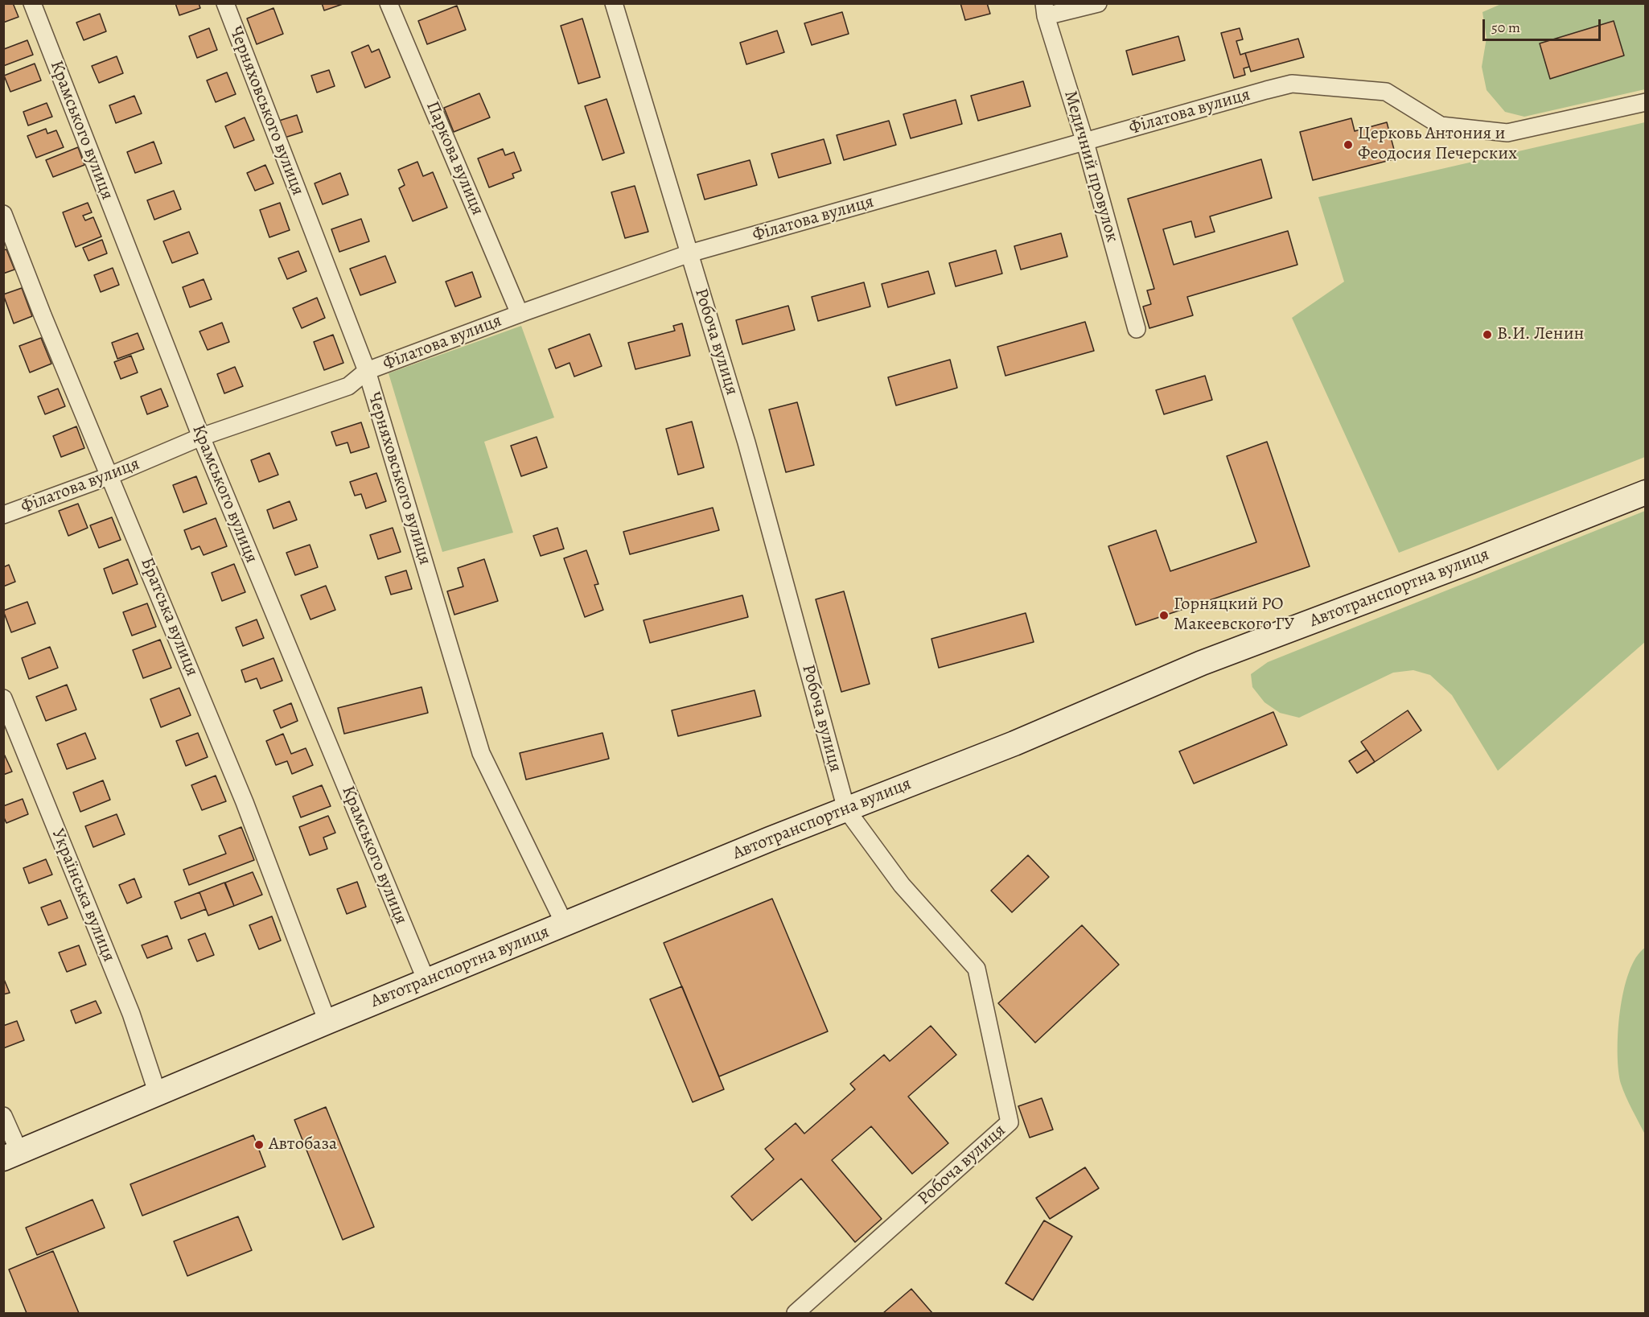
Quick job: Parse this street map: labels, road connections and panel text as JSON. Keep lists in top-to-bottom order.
{
  "streets": {
    "main road": ["Автотранспортна вулиця"],
    "street": [
      "Черняховського вулиця",
      "Філатова вулиця",
      "Крамського вулиця",
      "Паркова вулиця",
      "Медичний провулок",
      "Робоча вулиця",
      "Братська вулиця",
      "Українська вулиця"
    ]
  },
  "crossings": [
    ["Черняховського вулиця", "Філатова вулиця"],
    ["Черняховського вулиця", "Автотранспортна вулиця"],
    ["Філатова вулиця", "Крамського вулиця"],
    ["Філатова вулиця", "Паркова вулиця"],
    ["Філатова вулиця", "Медичний провулок"],
    ["Філатова вулиця", "Робоча вулиця"],
    ["Філатова вулиця", "Братська вулиця"],
    ["Крамського вулиця", "Автотранспортна вулиця"],
    ["Робоча вулиця", "Автотранспортна вулиця"],
    ["Автотранспортна вулиця", "Братська вулиця"],
    ["Автотранспортна вулиця", "Українська вулиця"]
  ],
  "places": [
    "Церковь Антония и Феодосия Печерских",
    "В.И. Ленин",
    "Горняцкий РО Макеевского ГУ",
    "Автобаза"
  ],
  "scale_bar": "50 m"
}
